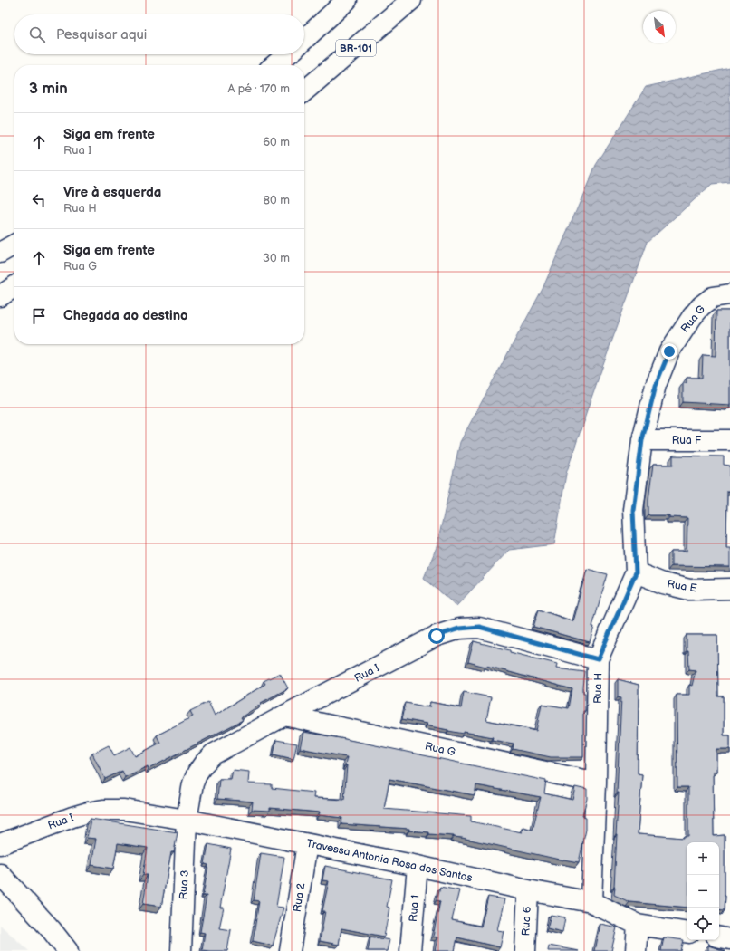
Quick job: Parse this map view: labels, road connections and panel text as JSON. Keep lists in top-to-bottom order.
{
  "streets": {
    "main road": [
      "BR-101",
      "Rua G",
      "Rua F",
      "Rua E",
      "Rua I",
      "Rua H",
      "Travessa Antonia Rosa dos Santos",
      "Rua 3",
      "Rua 2",
      "Rua 1",
      "Rua 6"
    ]
  },
  "crossings": [
    ["Rua G", "Rua F"],
    ["Rua G", "Rua I"],
    ["Rua G", "Rua H"],
    ["Rua F", "Rua H"],
    ["Rua E", "Rua H"],
    ["Rua I", "Rua H"],
    ["Rua I", "Travessa Antonia Rosa dos Santos"],
    ["Rua I", "Rua 3"],
    ["Rua H", "Travessa Antonia Rosa dos Santos"],
    ["Travessa Antonia Rosa dos Santos", "Rua 3"],
    ["Travessa Antonia Rosa dos Santos", "Rua 2"],
    ["Travessa Antonia Rosa dos Santos", "Rua 1"],
    ["Travessa Antonia Rosa dos Santos", "Rua 6"]
  ],
  "north": "bottom right",
  "page": {
    "search": "Pesquisar aqui",
    "heading": ["3 min", "A pé · 170 m"],
    "list": [
      ["Siga em frente", "Rua I", "60 m"],
      ["Vire à esquerda", "Rua H", "80 m"],
      ["Siga em frente", "Rua G", "30 m"],
      "Chegada ao destino"
    ],
    "map_buttons": ["+", "−"]
  }
}
